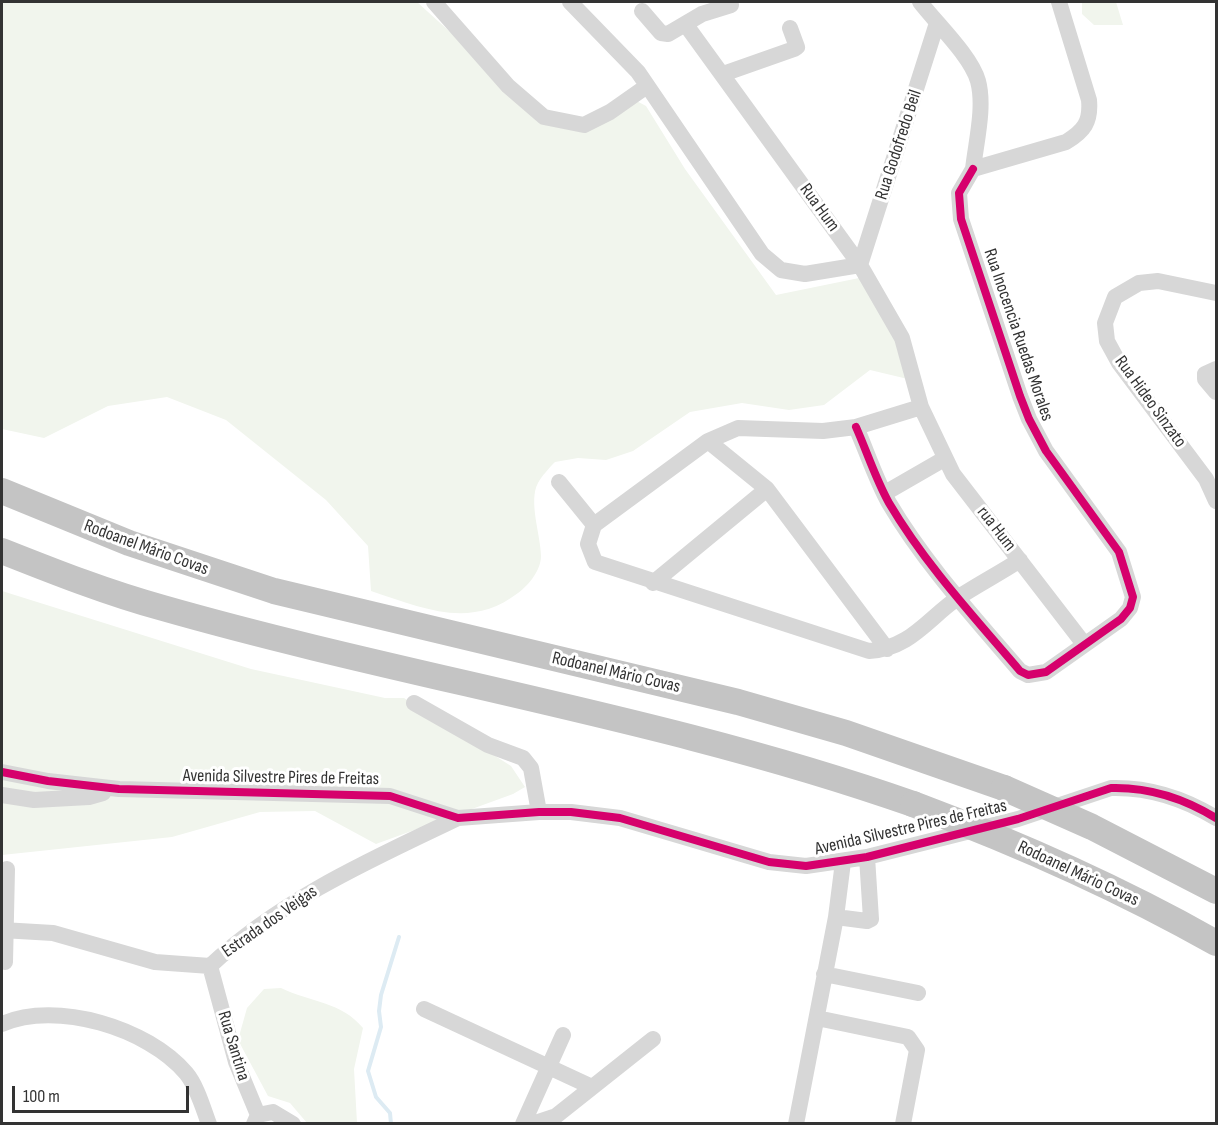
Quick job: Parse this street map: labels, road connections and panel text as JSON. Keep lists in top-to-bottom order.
{
  "streets": {
    "highway": ["Rodoanel Mário Covas"],
    "street": [
      "Rua Godofredo Beil",
      "Rua Hum",
      "Rua Inocencia Ruedas Morales",
      "Rua Hideo Sinzato",
      "rua Hum",
      "Avenida Silvestre Pires de Freitas",
      "Estrada dos Veigas",
      "Rua Santina"
    ]
  },
  "crossings": [
    ["Rua Godofredo Beil", "Rua Hum"],
    ["Rua Hum", "rua Hum"],
    ["Rua Inocencia Ruedas Morales", "rua Hum"],
    ["Avenida Silvestre Pires de Freitas", "Estrada dos Veigas"],
    ["Estrada dos Veigas", "Rua Santina"]
  ],
  "scale_bar": "100 m"
}
